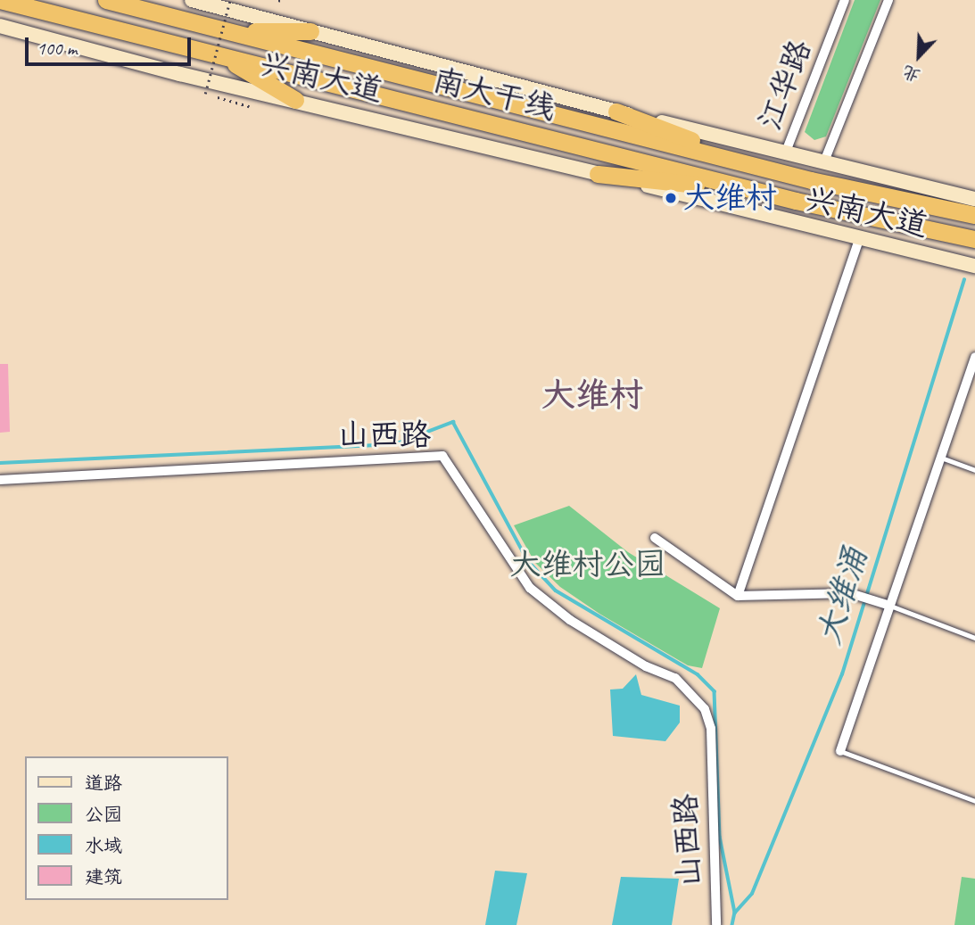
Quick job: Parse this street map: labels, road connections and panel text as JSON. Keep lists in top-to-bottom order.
{
  "streets": {
    "highway": ["南大干线"],
    "main road": ["兴南大道"],
    "street": ["江华路", "山西路"]
  },
  "crossings": [
    ["兴南大道", "江华路"]
  ],
  "districts": ["大维村"],
  "water": ["大维涌"],
  "parks": ["大维村公园"],
  "places": ["大维村"],
  "legend": [
    "道路",
    "公园",
    "水域",
    "建筑"
  ],
  "scale_bar": "100 m",
  "north": "bottom left"
}
